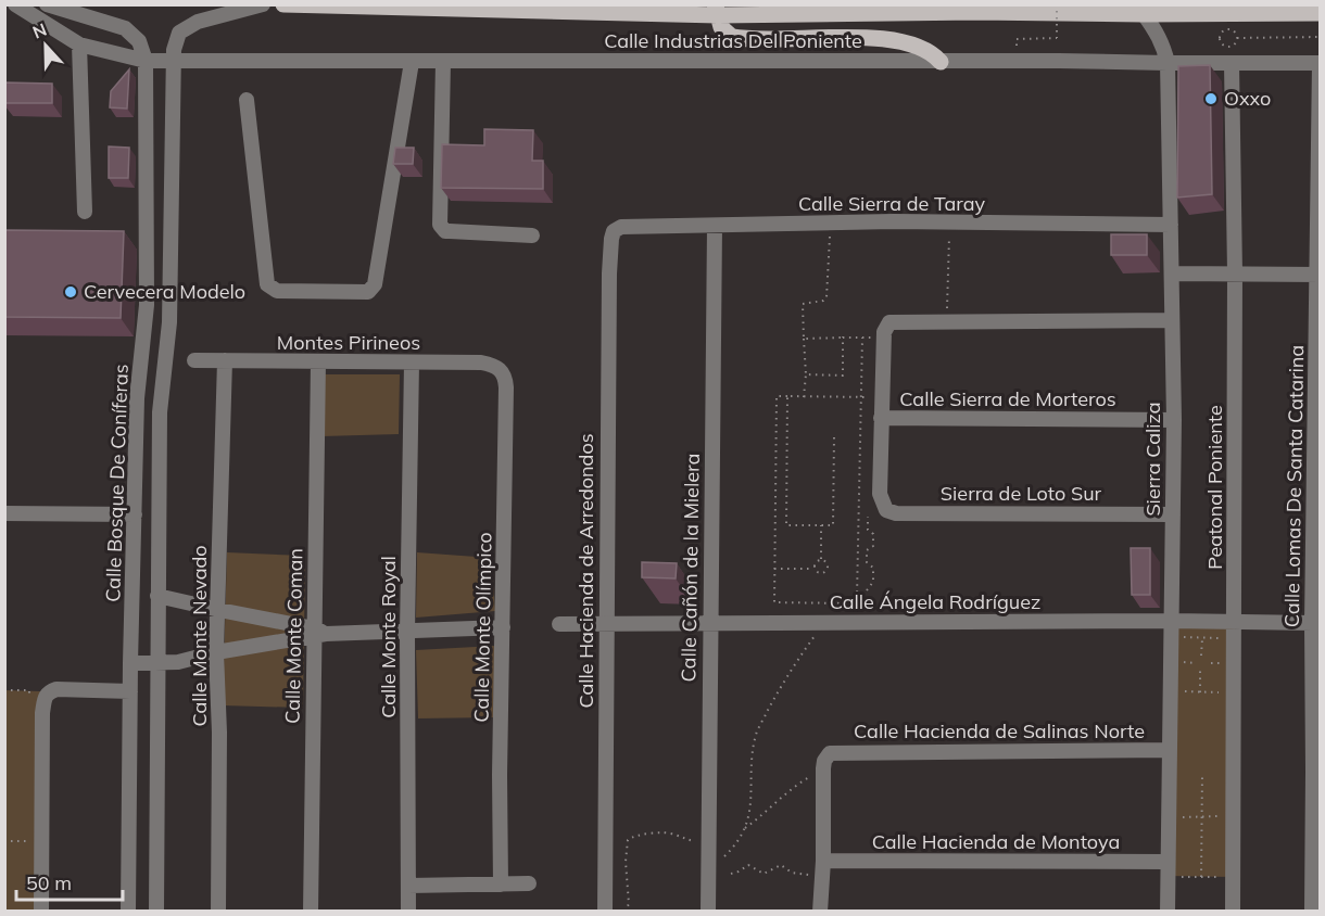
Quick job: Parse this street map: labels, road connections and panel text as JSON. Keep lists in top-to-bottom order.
{
  "streets": {
    "street": [
      "Calle Industrias Del Poniente",
      "Calle Sierra de Taray",
      "Montes Pirineos",
      "Calle Sierra de Morteros",
      "Sierra Caliza",
      "Calle Bosque De Coníferas",
      "Calle Lomas De Santa Catarina",
      "Peatonal Poniente",
      "Sierra de Loto Sur",
      "Calle Cañón de la Mielera",
      "Calle Hacienda de Arredondos",
      "Calle Ángela Rodríguez",
      "Calle Monte Olímpico",
      "Calle Monte Nevado",
      "Calle Monte Coman",
      "Calle Monte Royal",
      "Calle Hacienda de Salinas Norte",
      "Calle Hacienda de Montoya"
    ]
  },
  "crossings": [
    ["Calle Industrias Del Poniente", "Sierra Caliza"],
    ["Calle Industrias Del Poniente", "Calle Bosque De Coníferas"],
    ["Calle Industrias Del Poniente", "Calle Lomas De Santa Catarina"],
    ["Calle Industrias Del Poniente", "Peatonal Poniente"],
    ["Calle Sierra de Taray", "Sierra Caliza"],
    ["Calle Sierra de Taray", "Calle Cañón de la Mielera"],
    ["Calle Sierra de Taray", "Calle Hacienda de Arredondos"],
    ["Montes Pirineos", "Calle Monte Olímpico"],
    ["Montes Pirineos", "Calle Monte Nevado"],
    ["Montes Pirineos", "Calle Monte Coman"],
    ["Montes Pirineos", "Calle Monte Royal"],
    ["Calle Sierra de Morteros", "Sierra Caliza"],
    ["Calle Sierra de Morteros", "Sierra de Loto Sur"],
    ["Sierra Caliza", "Sierra de Loto Sur"],
    ["Sierra Caliza", "Calle Ángela Rodríguez"],
    ["Sierra Caliza", "Calle Hacienda de Salinas Norte"],
    ["Sierra Caliza", "Calle Hacienda de Montoya"],
    ["Calle Lomas De Santa Catarina", "Calle Ángela Rodríguez"],
    ["Peatonal Poniente", "Calle Ángela Rodríguez"],
    ["Calle Cañón de la Mielera", "Calle Ángela Rodríguez"],
    ["Calle Hacienda de Arredondos", "Calle Ángela Rodríguez"]
  ],
  "places": ["Oxxo", "Cervecera Modelo"],
  "scale_bar": "50 m",
  "north": "top"
}
